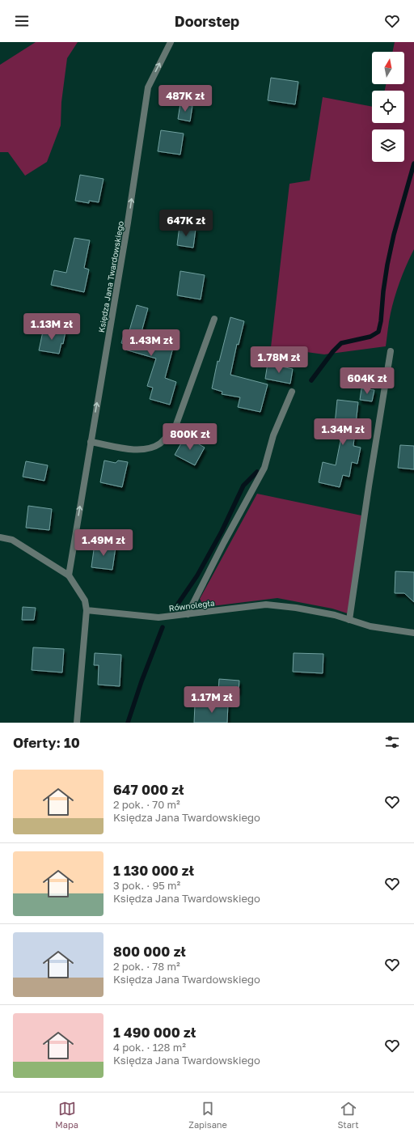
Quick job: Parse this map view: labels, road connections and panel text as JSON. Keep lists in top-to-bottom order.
{
  "streets": {
    "street": ["Księdza Jana Twardowskiego", "Równoległa"]
  },
  "one_way": ["Księdza Jana Twardowskiego"],
  "north": "top",
  "page": {
    "header": "Doorstep",
    "price": [
      "487K zł",
      "647K zł",
      "1.13M zł",
      "1.43M zł",
      "1.78M zł",
      "604K zł",
      "1.34M zł",
      "800K zł",
      "1.49M zł",
      "1.17M zł"
    ],
    "heading": "Oferty: 10",
    "list": [
      {
        "name": "647 000 zł",
        "note": "2 pok. · 70 m² · Księdza Jana Twardowskiego"
      },
      {
        "name": "1 130 000 zł",
        "note": "3 pok. · 95 m² · Księdza Jana Twardowskiego"
      },
      {
        "name": "800 000 zł",
        "note": "2 pok. · 78 m² · Księdza Jana Twardowskiego"
      },
      {
        "name": "1 490 000 zł",
        "note": "4 pok. · 128 m² · Księdza Jana Twardowskiego"
      }
    ],
    "tabs": ["Mapa", "Zapisane", "Start"]
  }
}
